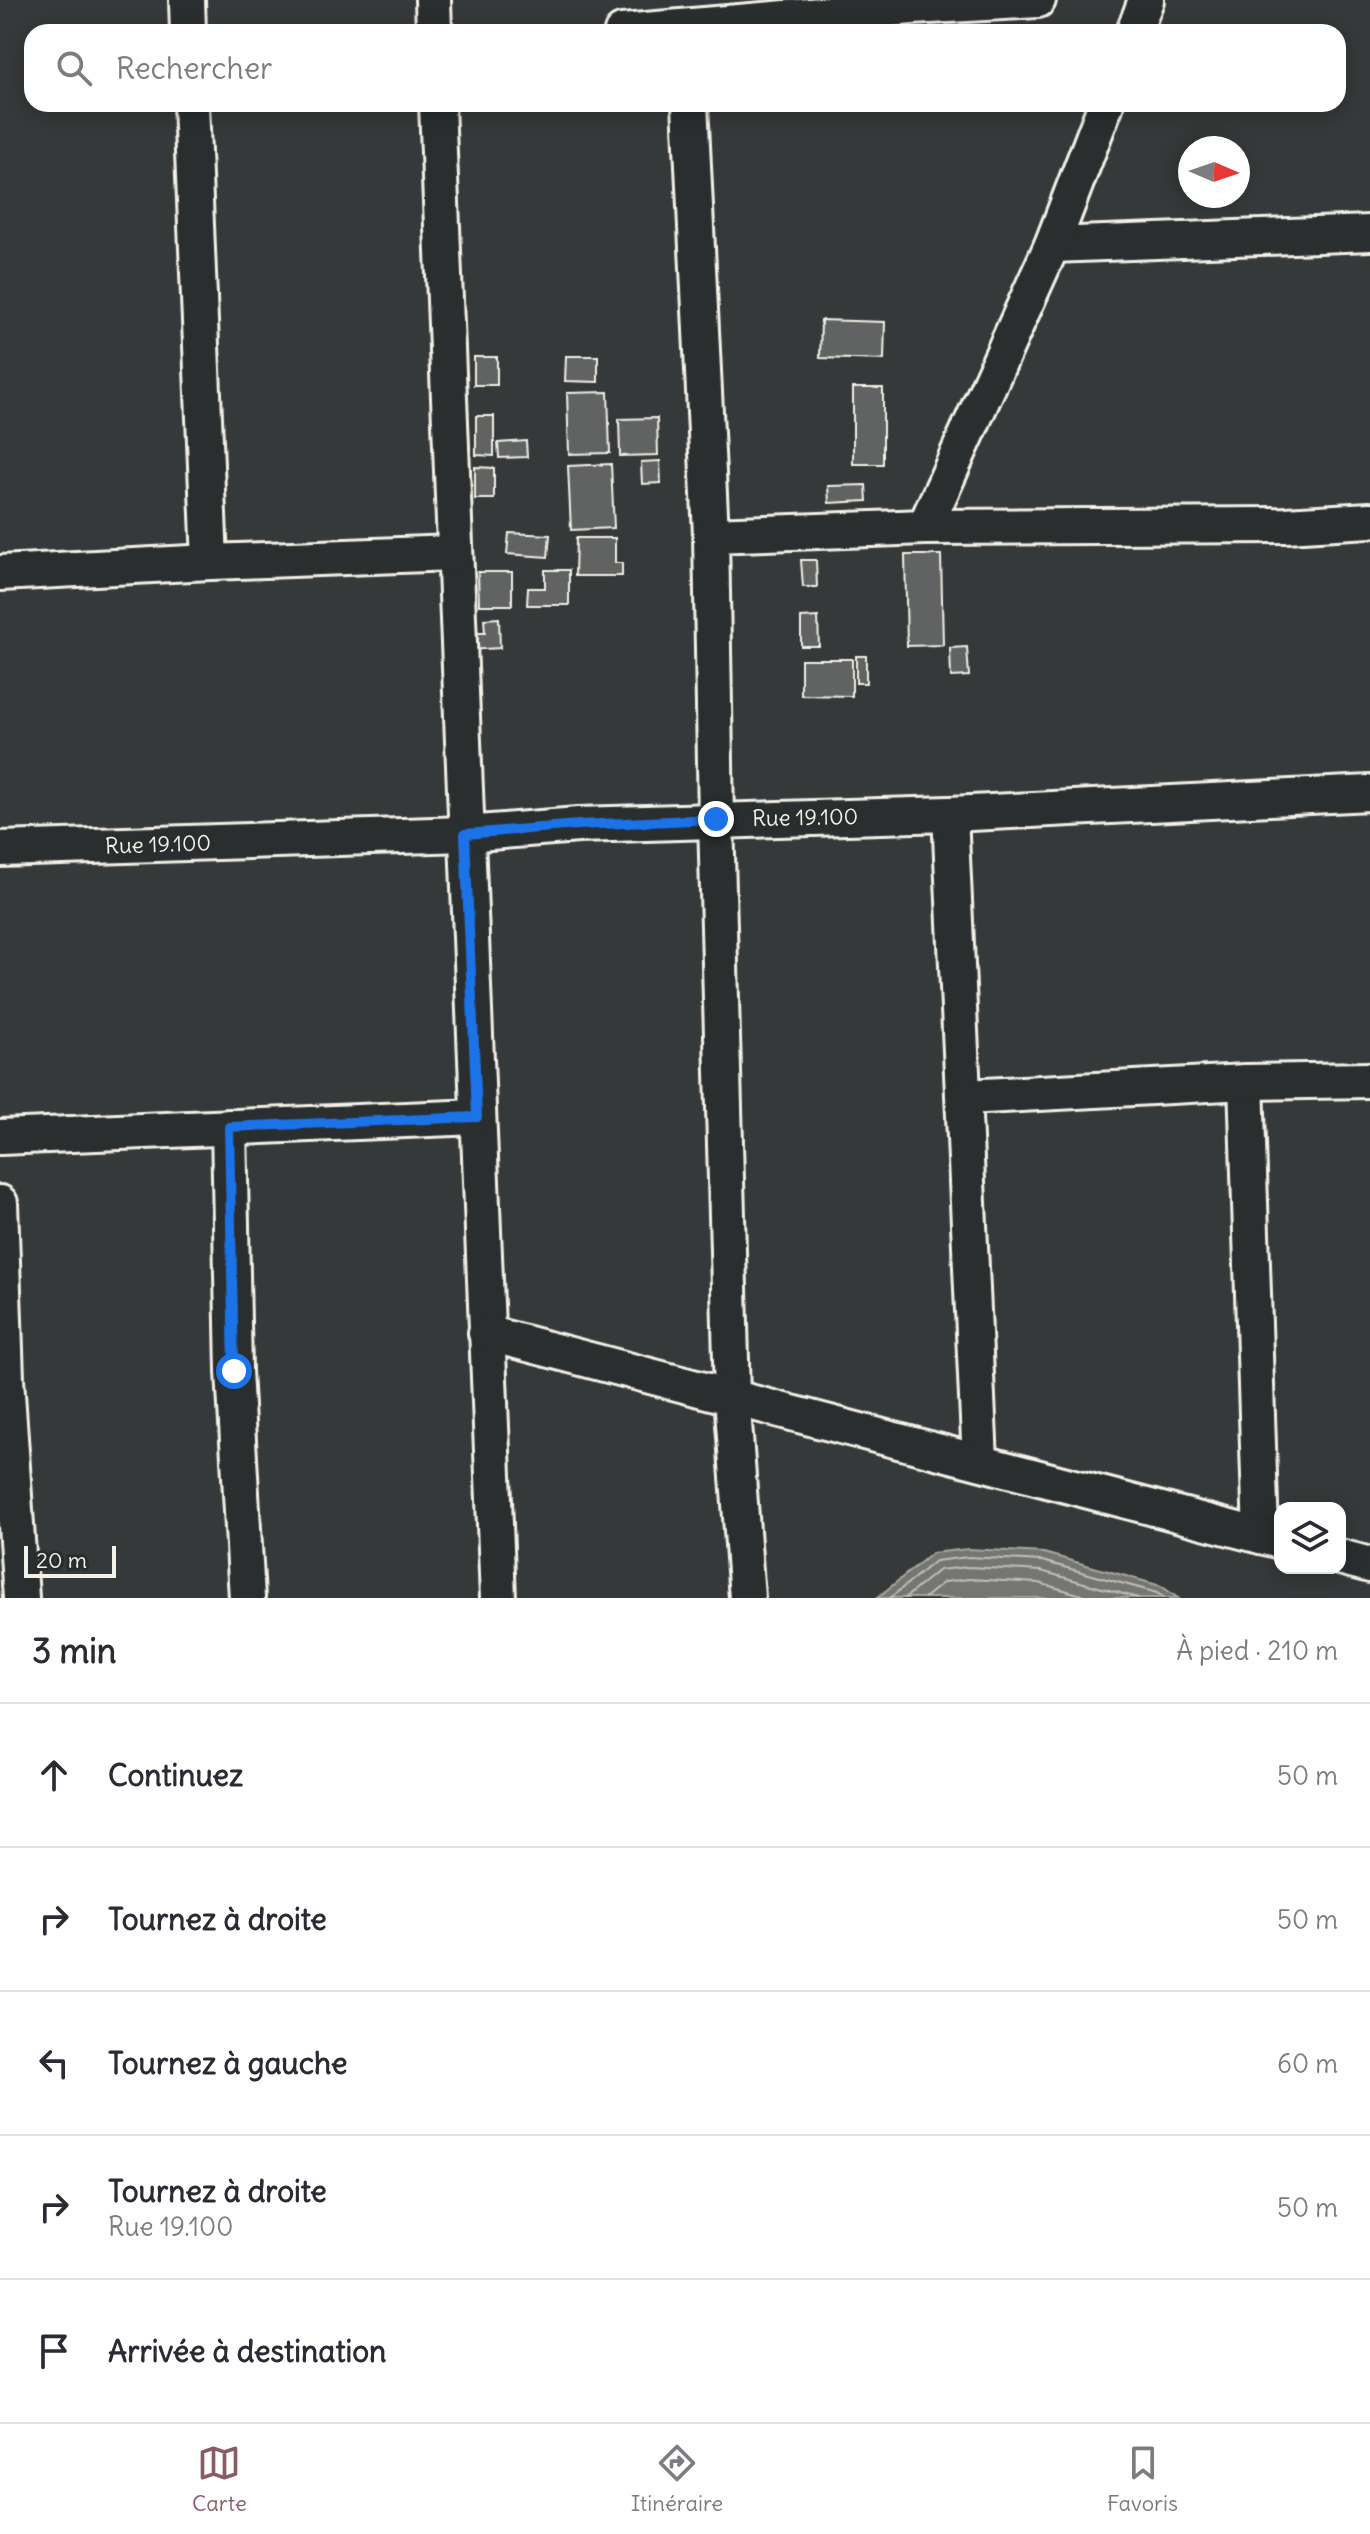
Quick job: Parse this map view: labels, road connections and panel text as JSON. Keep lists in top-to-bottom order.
{
  "streets": {
    "street": ["Rue 19.100"]
  },
  "scale_bar": "20 m",
  "north": "right",
  "page": {
    "search": "Rechercher",
    "scale": "20 m",
    "heading": ["3 min", "À pied · 210 m"],
    "list": [
      ["Continuez", "50 m"],
      ["Tournez à droite", "50 m"],
      ["Tournez à gauche", "60 m"],
      ["Tournez à droite", "Rue 19.100", "50 m"],
      "Arrivée à destination"
    ],
    "nav": ["Carte", "Itinéraire", "Favoris"]
  }
}
